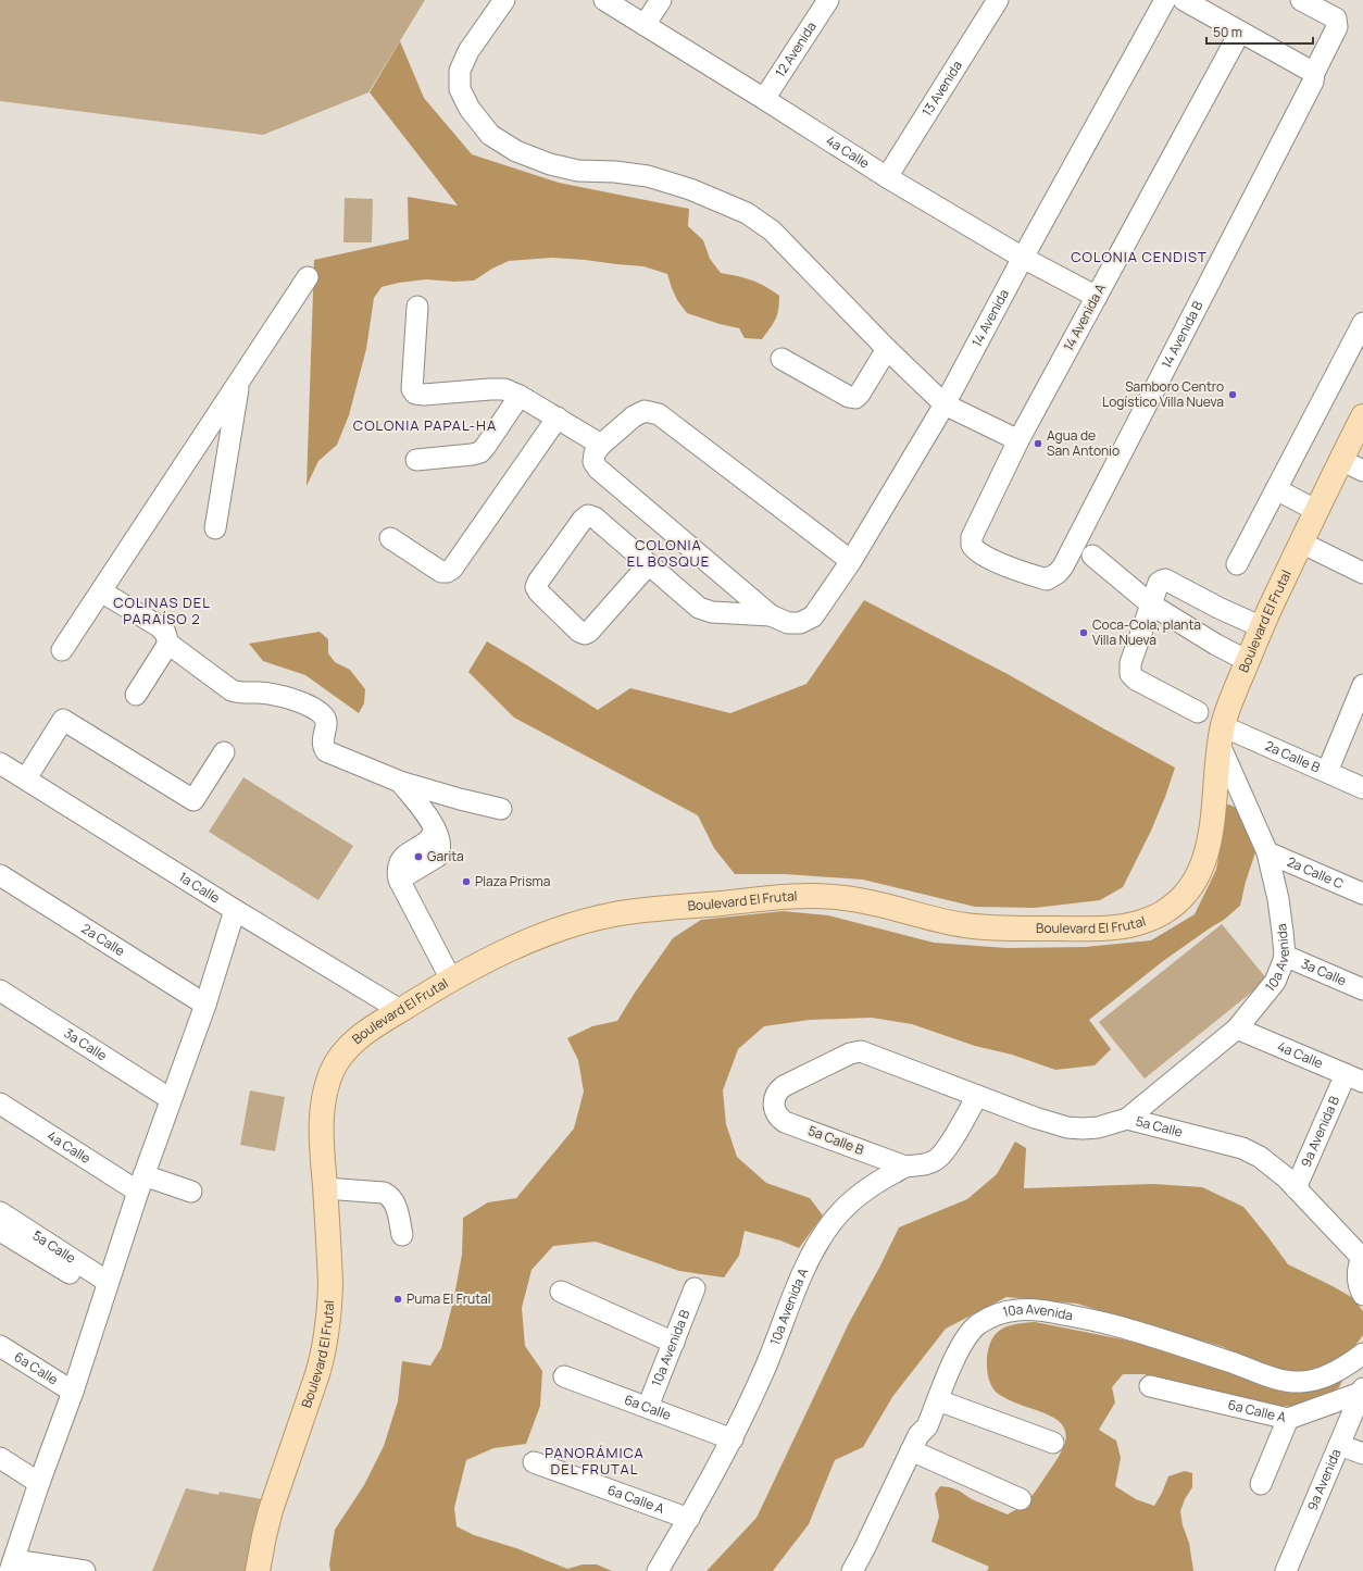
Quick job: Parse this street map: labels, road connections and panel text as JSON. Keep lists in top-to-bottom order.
{
  "streets": {
    "main road": ["Boulevard El Frutal"],
    "street": [
      "12 Avenida",
      "13 Avenida",
      "4a Calle",
      "14 Avenida A",
      "14 Avenida",
      "14 Avenida B",
      "2a Calle B",
      "2a Calle C",
      "1a Calle",
      "2a Calle",
      "10a Avenida",
      "3a Calle",
      "5a Calle",
      "9a Avenida B",
      "5a Calle B",
      "10a Avenida A",
      "10a Avenida B",
      "6a Calle",
      "6a Calle A",
      "9a Avenida"
    ]
  },
  "crossings": [
    ["12 Avenida", "4a Calle"],
    ["13 Avenida", "4a Calle"],
    ["4a Calle", "14 Avenida A"],
    ["4a Calle", "14 Avenida"],
    ["4a Calle", "10a Avenida"],
    ["4a Calle", "9a Avenida B"],
    ["14 Avenida A", "14 Avenida B"],
    ["Boulevard El Frutal", "2a Calle B"],
    ["Boulevard El Frutal", "1a Calle"],
    ["Boulevard El Frutal", "10a Avenida"],
    ["2a Calle B", "10a Avenida"],
    ["2a Calle C", "10a Avenida"],
    ["10a Avenida", "3a Calle"],
    ["10a Avenida", "5a Calle"],
    ["5a Calle", "9a Avenida B"],
    ["5a Calle", "5a Calle B"],
    ["5a Calle", "10a Avenida A"],
    ["5a Calle B", "10a Avenida A"],
    ["10a Avenida A", "6a Calle"],
    ["10a Avenida A", "6a Calle A"],
    ["10a Avenida B", "6a Calle"],
    ["6a Calle A", "9a Avenida"]
  ],
  "districts": [
    "COLONIA CENDIST",
    "COLONIA PAPAL-HA",
    "COLONIA EL BOSQUE",
    "COLINAS DEL PARAÍSO 2",
    "PANORÁMICA DEL FRUTAL"
  ],
  "places": [
    "Samboro Centro Logístico Villa Nueva",
    "Agua de San Antonio",
    "Coca-Cola, planta Villa Nueva",
    "Garita",
    "Plaza Prisma",
    "Puma El Frutal"
  ],
  "scale_bar": "50 m"
}
